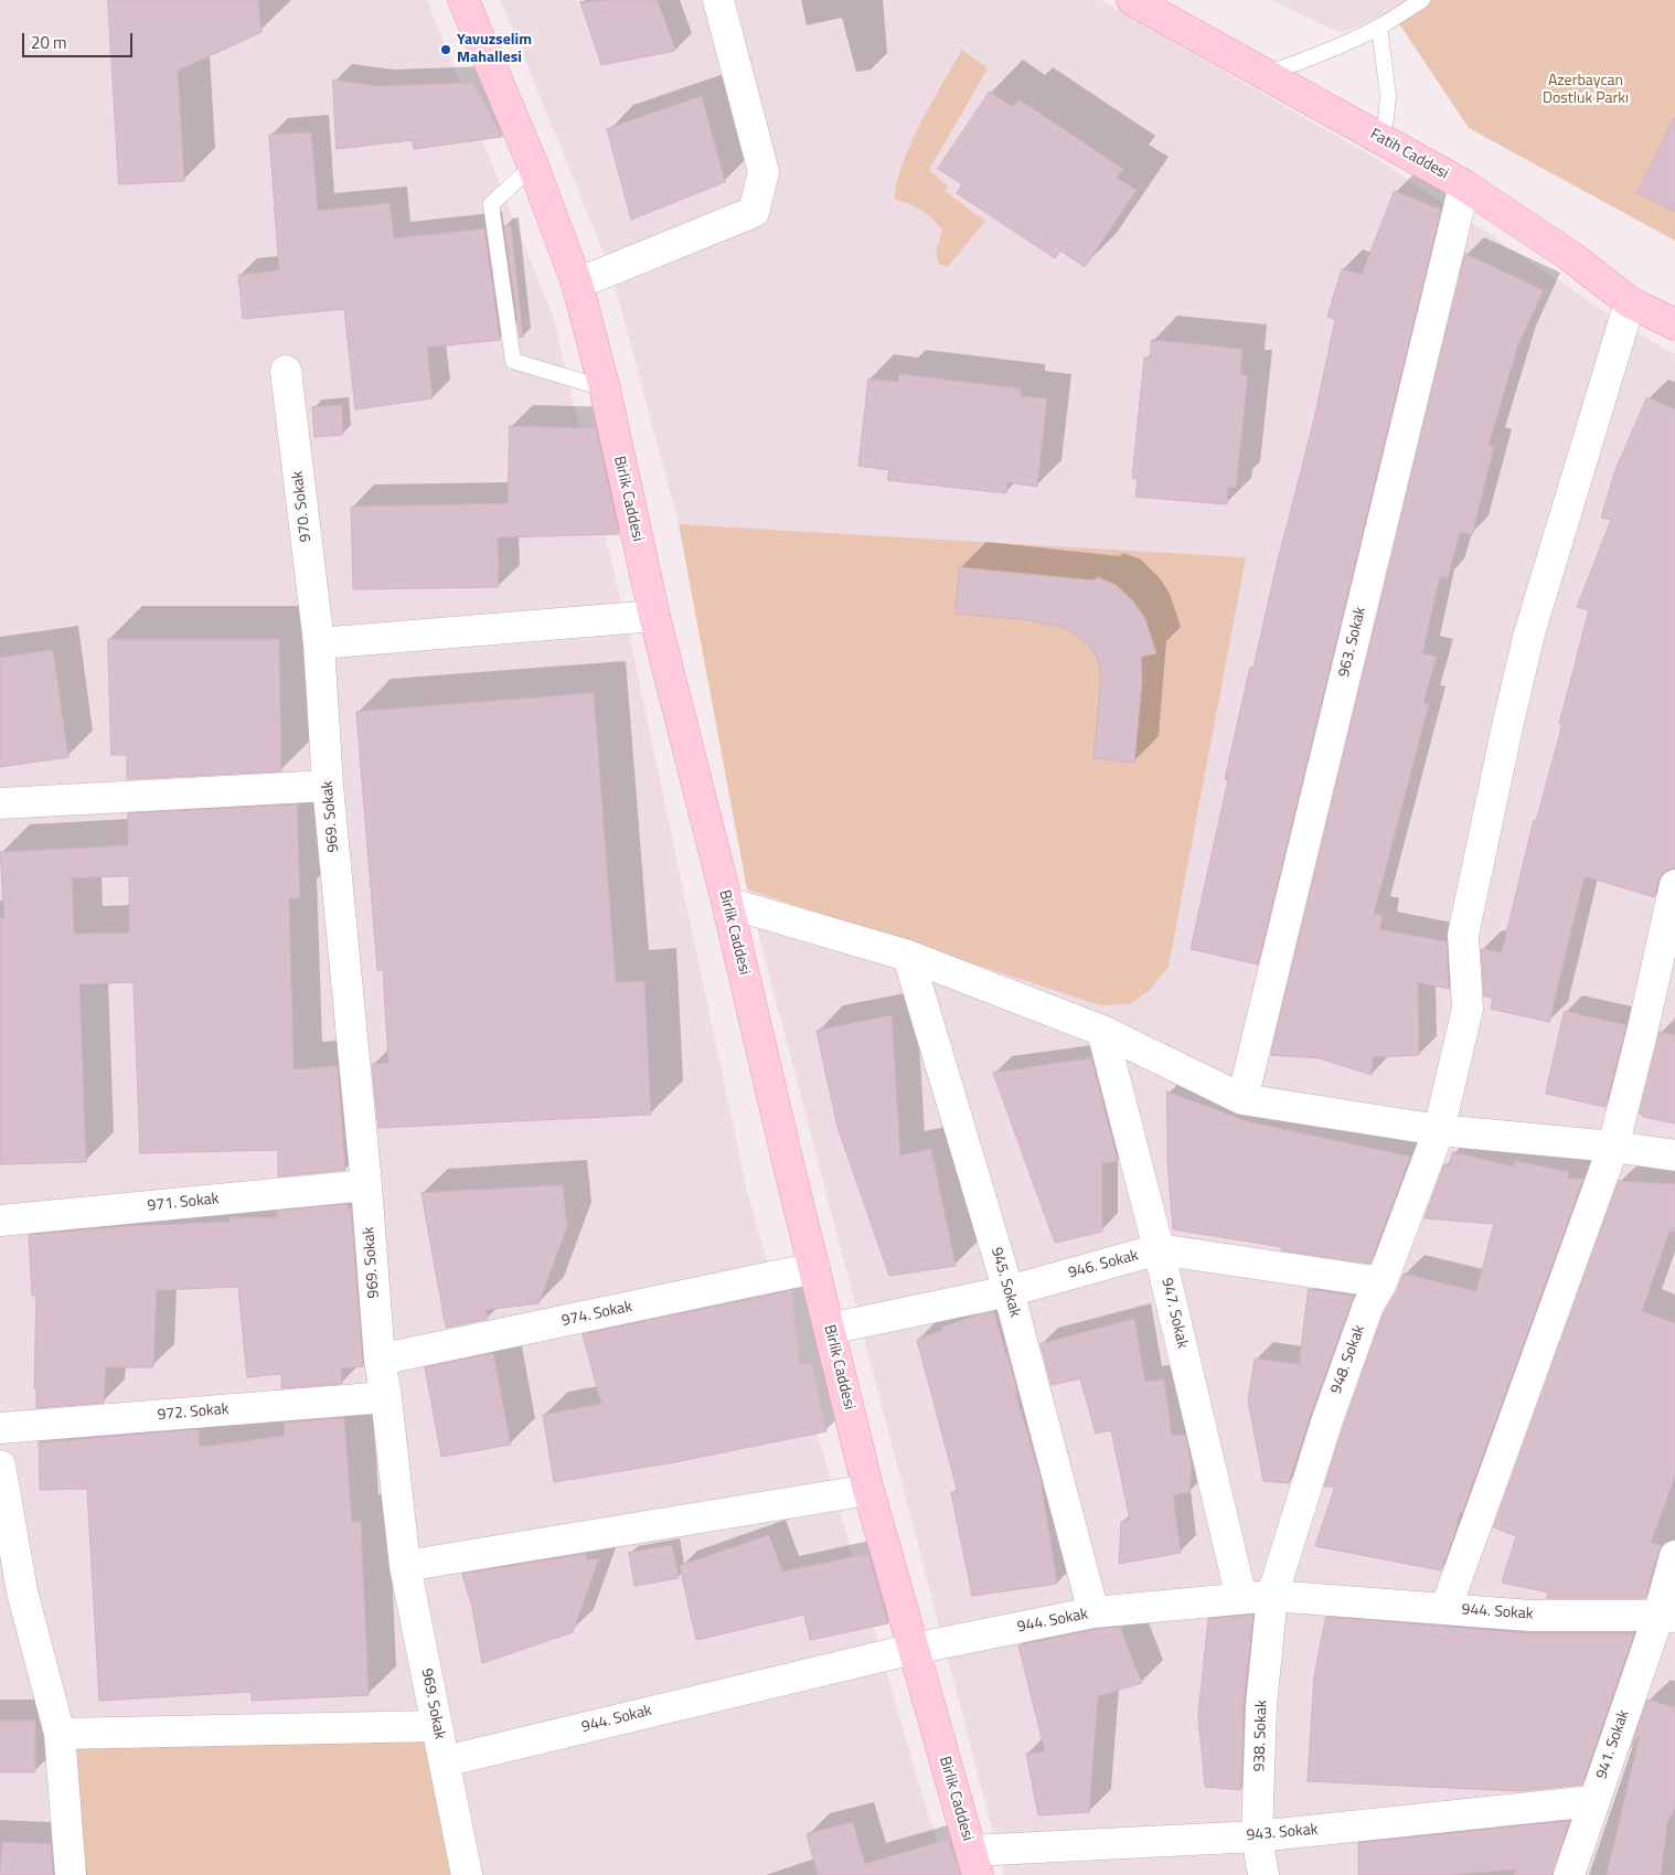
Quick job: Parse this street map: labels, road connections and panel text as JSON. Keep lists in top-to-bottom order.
{
  "streets": {
    "main road": ["Fatih Caddesi", "Birlik Caddesi"],
    "street": [
      "970. Sokak",
      "963. Sokak",
      "969. Sokak",
      "971. Sokak",
      "946. Sokak",
      "945. Sokak",
      "947. Sokak",
      "974. Sokak",
      "948. Sokak",
      "972. Sokak",
      "944. Sokak",
      "938. Sokak",
      "941. Sokak",
      "943. Sokak"
    ]
  },
  "crossings": [
    ["Fatih Caddesi", "963. Sokak"],
    ["Fatih Caddesi", "948. Sokak"],
    ["Birlik Caddesi", "946. Sokak"],
    ["Birlik Caddesi", "974. Sokak"],
    ["Birlik Caddesi", "944. Sokak"],
    ["Birlik Caddesi", "943. Sokak"],
    ["970. Sokak", "969. Sokak"],
    ["969. Sokak", "971. Sokak"],
    ["969. Sokak", "974. Sokak"],
    ["969. Sokak", "972. Sokak"],
    ["969. Sokak", "944. Sokak"],
    ["946. Sokak", "945. Sokak"],
    ["946. Sokak", "947. Sokak"],
    ["946. Sokak", "948. Sokak"],
    ["945. Sokak", "944. Sokak"],
    ["947. Sokak", "944. Sokak"],
    ["948. Sokak", "944. Sokak"],
    ["948. Sokak", "938. Sokak"],
    ["944. Sokak", "938. Sokak"],
    ["944. Sokak", "941. Sokak"],
    ["938. Sokak", "943. Sokak"],
    ["941. Sokak", "943. Sokak"]
  ],
  "parks": ["Azerbaycan Dostluk Parkı"],
  "places": ["Yavuzselim Mahallesi"],
  "scale_bar": "20 m"
}
